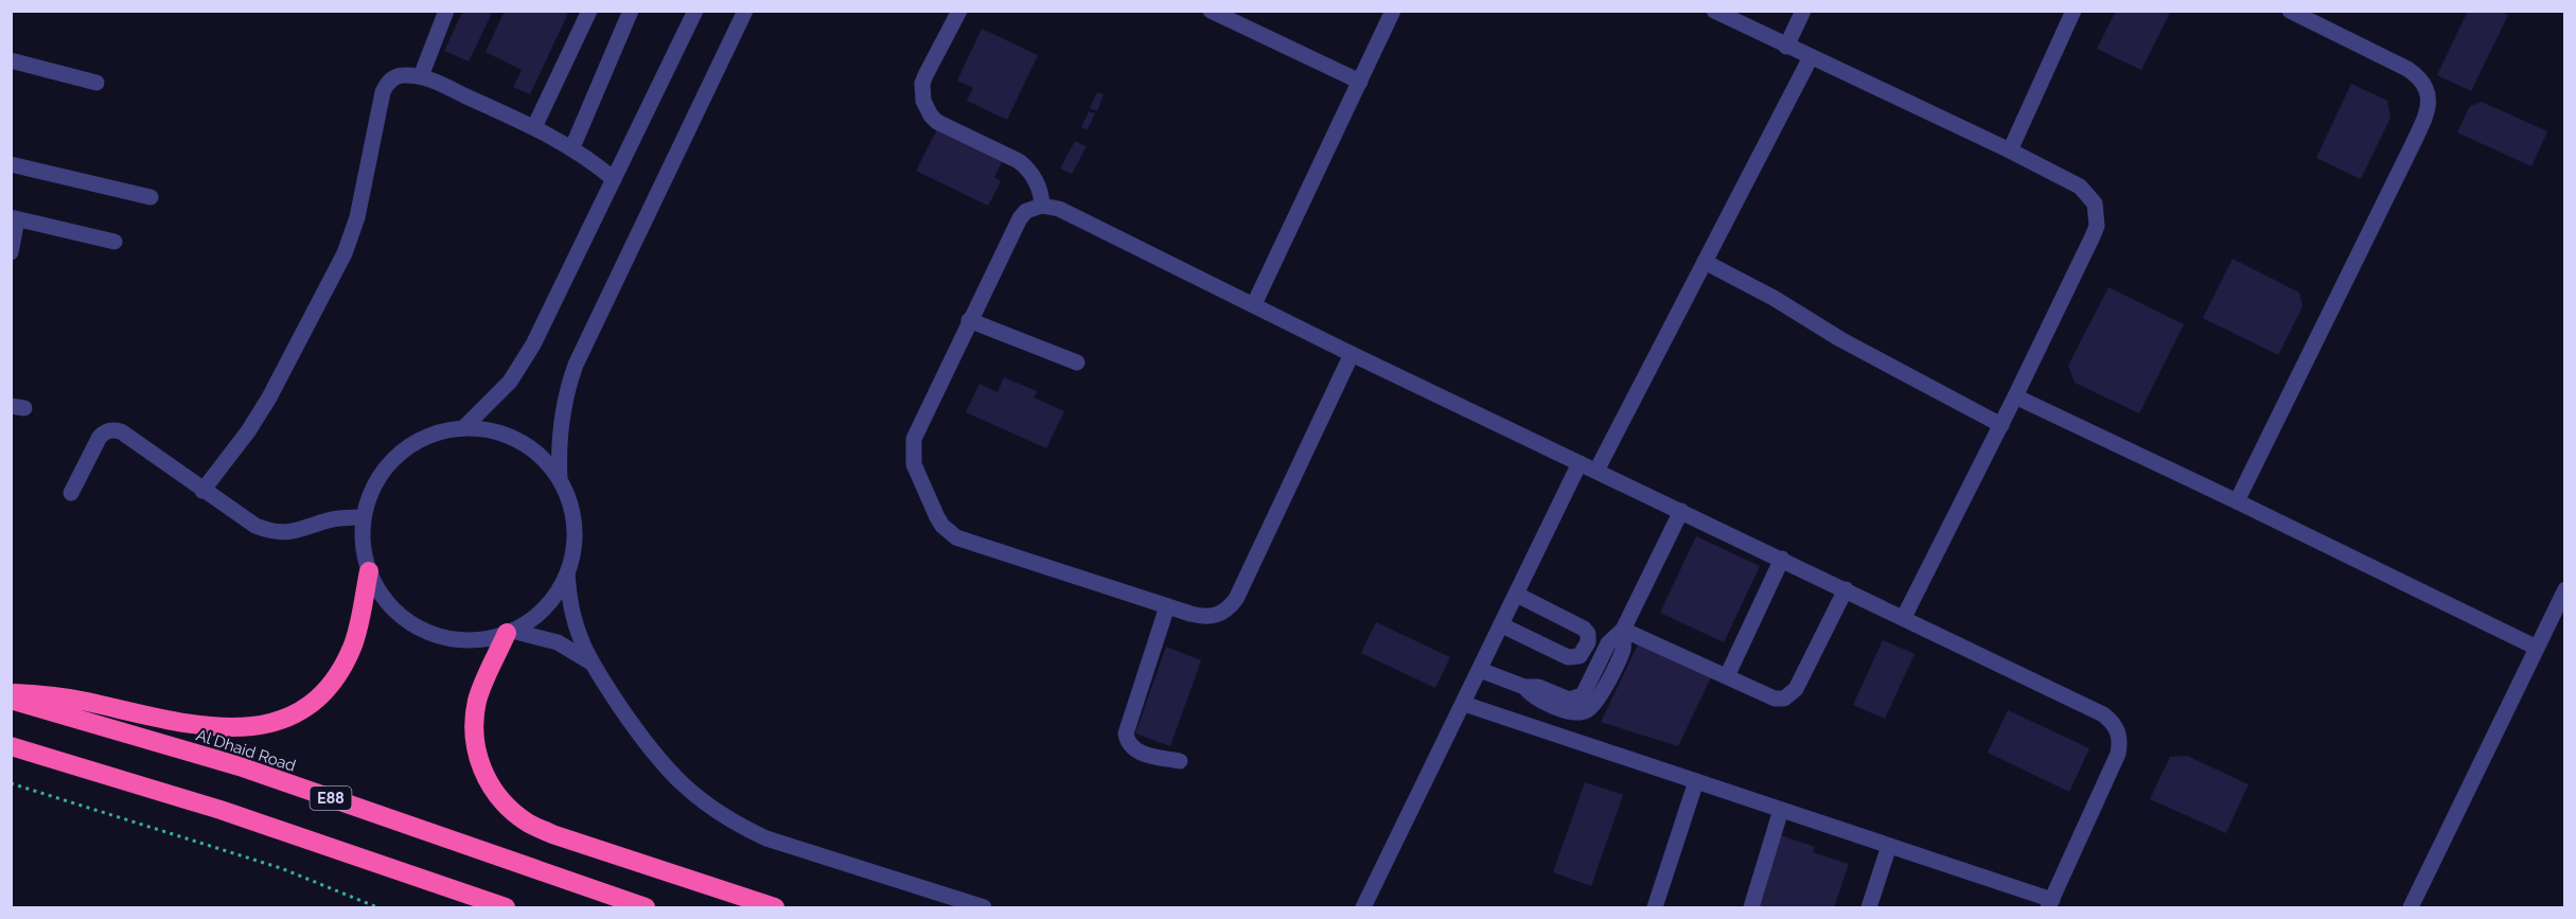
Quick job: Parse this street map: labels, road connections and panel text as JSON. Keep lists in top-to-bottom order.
{
  "streets": {
    "highway": ["Al Dhaid Road", "E88"]
  }
}
